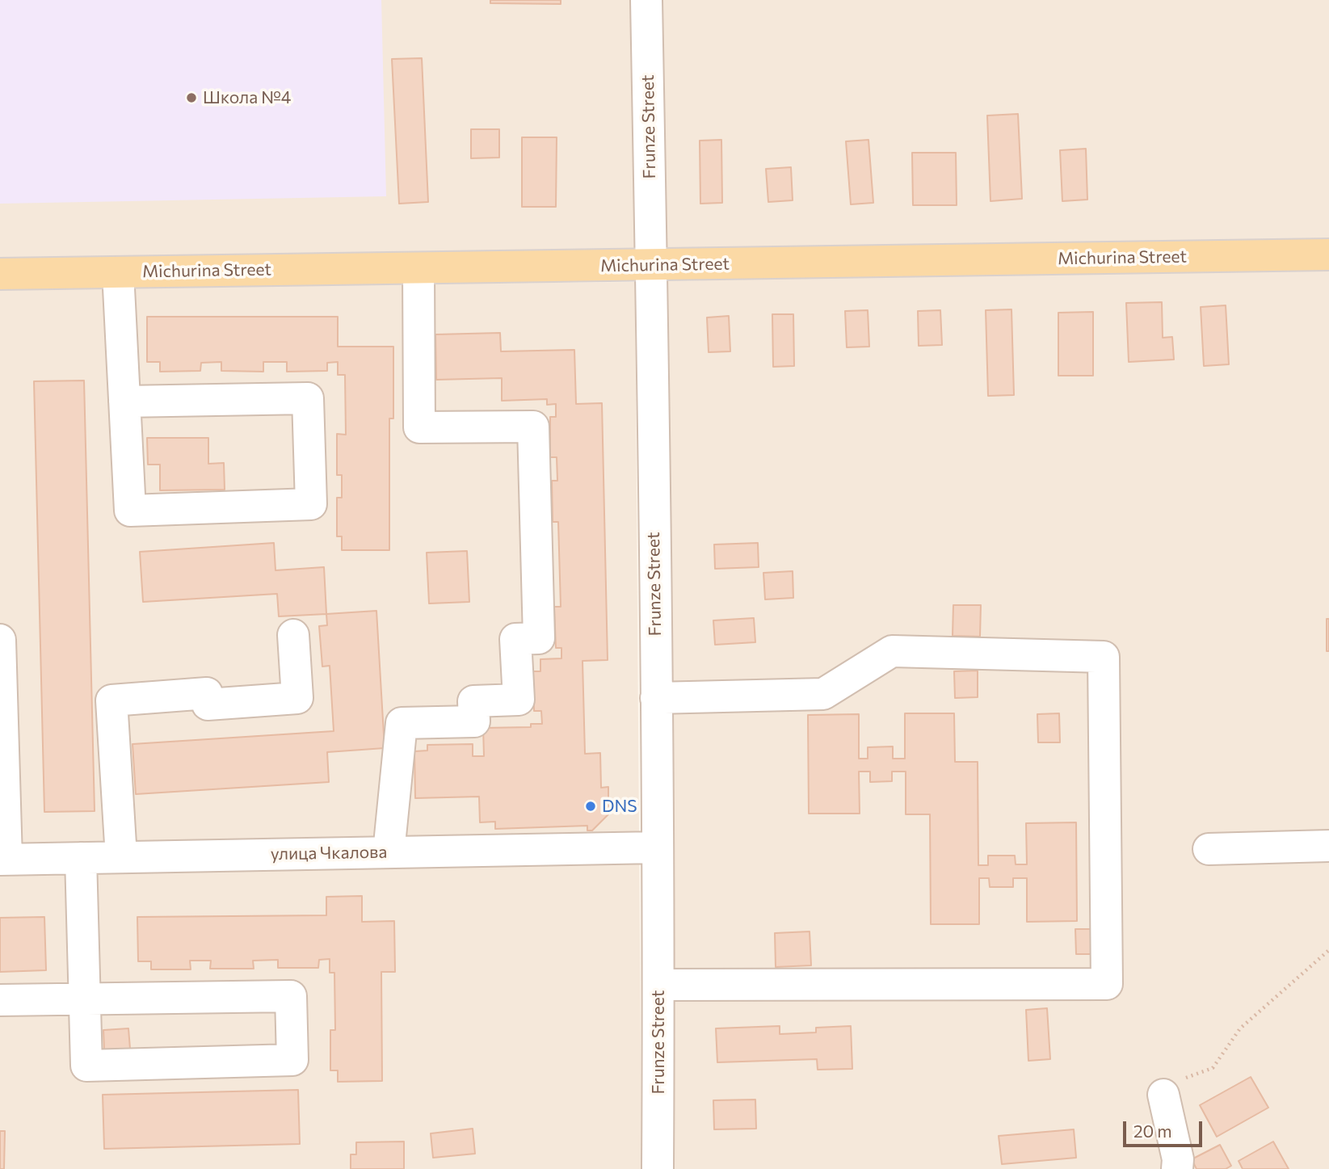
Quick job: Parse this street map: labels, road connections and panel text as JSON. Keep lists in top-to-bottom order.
{
  "streets": {
    "main road": ["Michurina Street"],
    "street": ["Frunze Street", "улица Чкалова"]
  },
  "crossings": [
    ["Frunze Street", "Michurina Street"],
    ["Frunze Street", "улица Чкалова"]
  ],
  "places": ["Школа №4", "DNS"],
  "scale_bar": "20 m"
}
